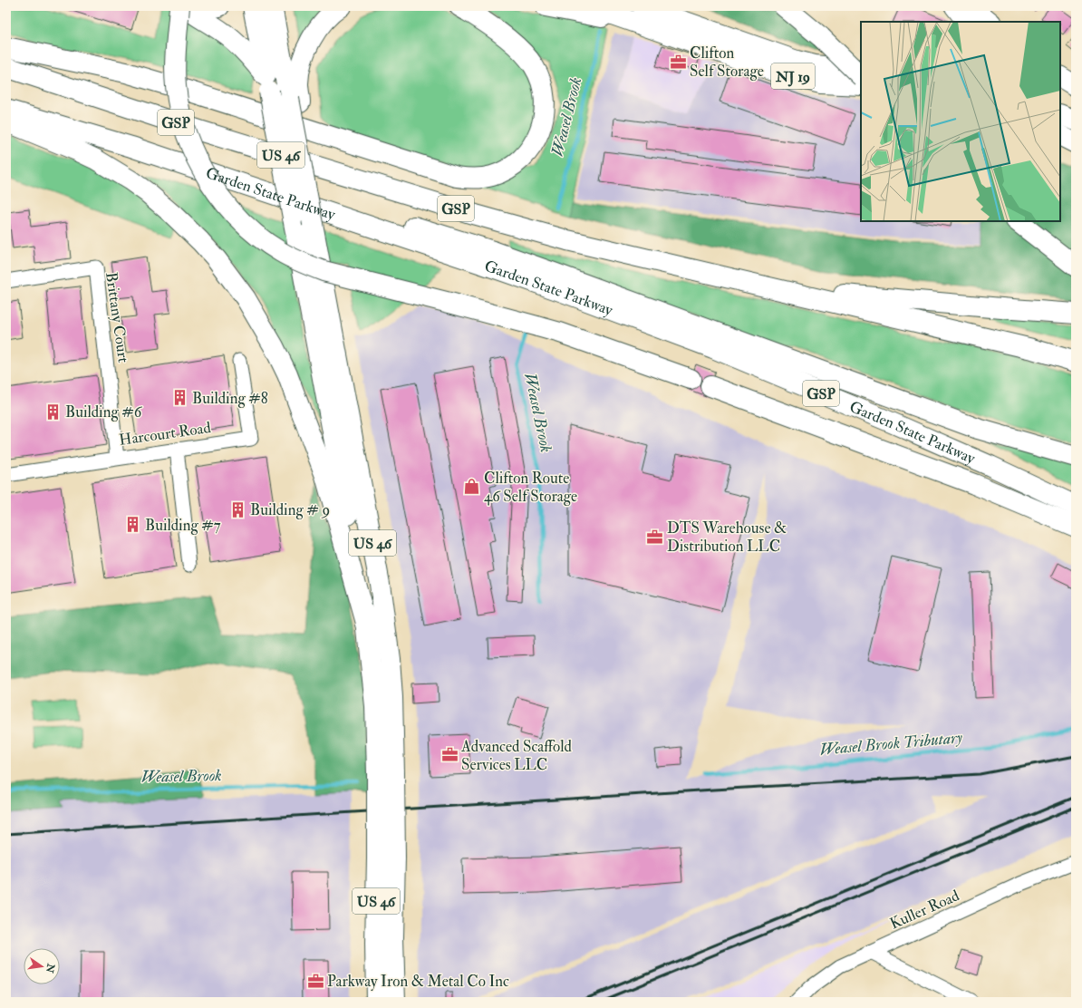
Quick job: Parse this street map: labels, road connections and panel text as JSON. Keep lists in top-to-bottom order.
{
  "streets": {
    "main road": [
      "NJ 19",
      "GSP",
      "US 46",
      "Garden State Parkway"
    ],
    "street": ["Brittany Court", "Harcourt Road", "Kuller Road"]
  },
  "crossings": [
    ["Brittany Court", "Harcourt Road"]
  ],
  "water": ["Weasel Brook", "Weasel Brook Tributary"],
  "places": {
    "office": [
      "Clifton Self Storage",
      "DTS Warehouse & Distribution LLC",
      "Advanced Scaffold Services LLC",
      "Parkway Iron & Metal Co Inc"
    ],
    "building": [
      "Building #8",
      "Building #6",
      "Building # 9",
      "Building #7"
    ],
    "shop": ["Clifton Route 46 Self Storage"]
  },
  "north": "right"
}
